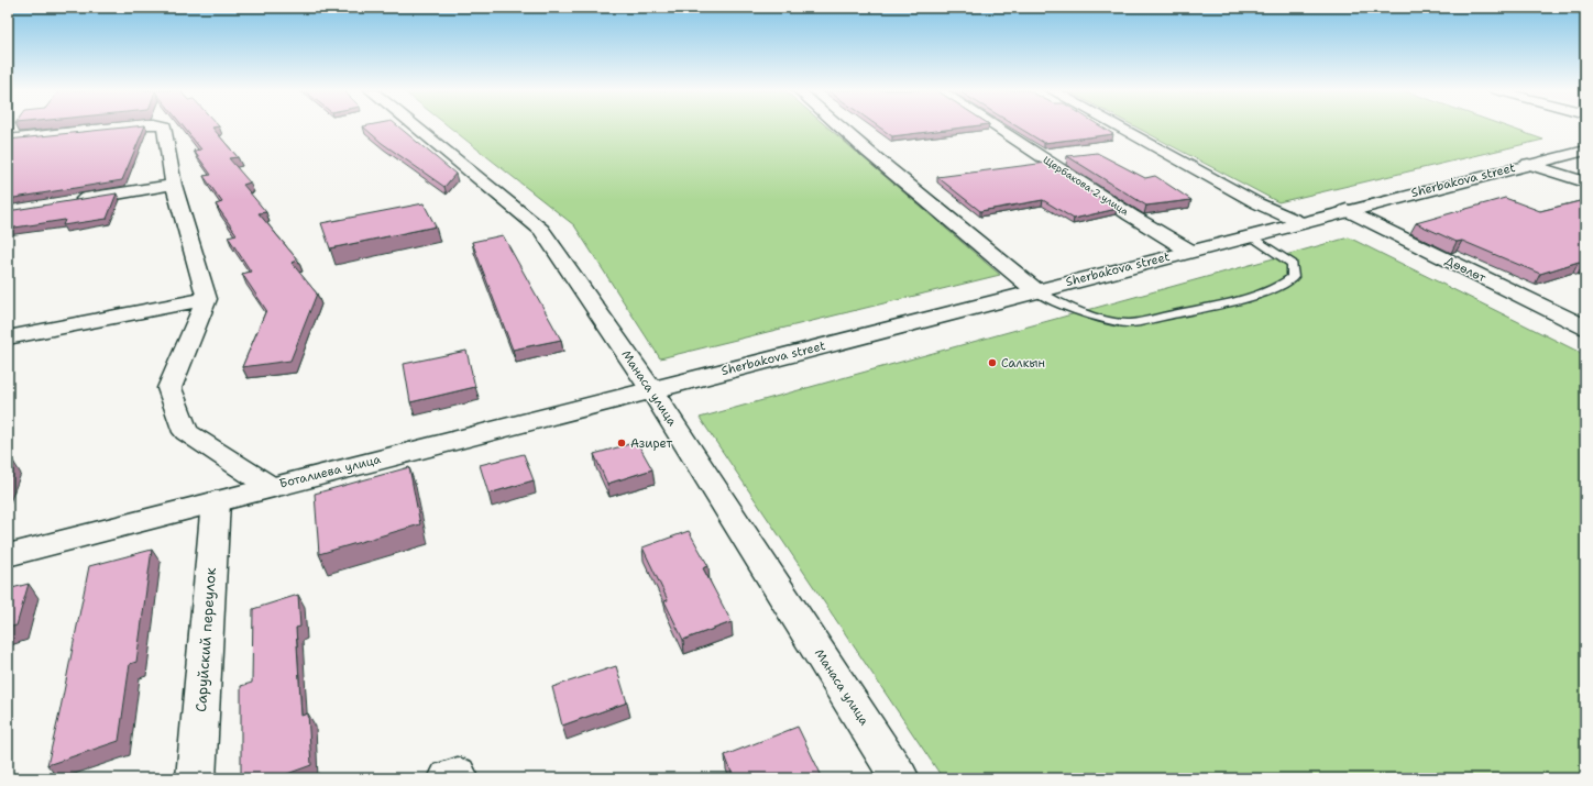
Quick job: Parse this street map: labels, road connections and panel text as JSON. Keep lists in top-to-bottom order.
{
  "streets": {
    "street": [
      "Sherbakova street",
      "Щербакова 2 улица",
      "Дөөлөт",
      "Манаса улица",
      "Боталиева улица",
      "Саруйский переулок"
    ]
  },
  "crossings": [
    ["Sherbakova street", "Щербакова 2 улица"],
    ["Sherbakova street", "Дөөлөт"],
    ["Sherbakova street", "Манаса улица"],
    ["Sherbakova street", "Боталиева улица"],
    ["Манаса улица", "Боталиева улица"],
    ["Боталиева улица", "Саруйский переулок"]
  ],
  "places": ["Салкын", "Азирет"]
}
